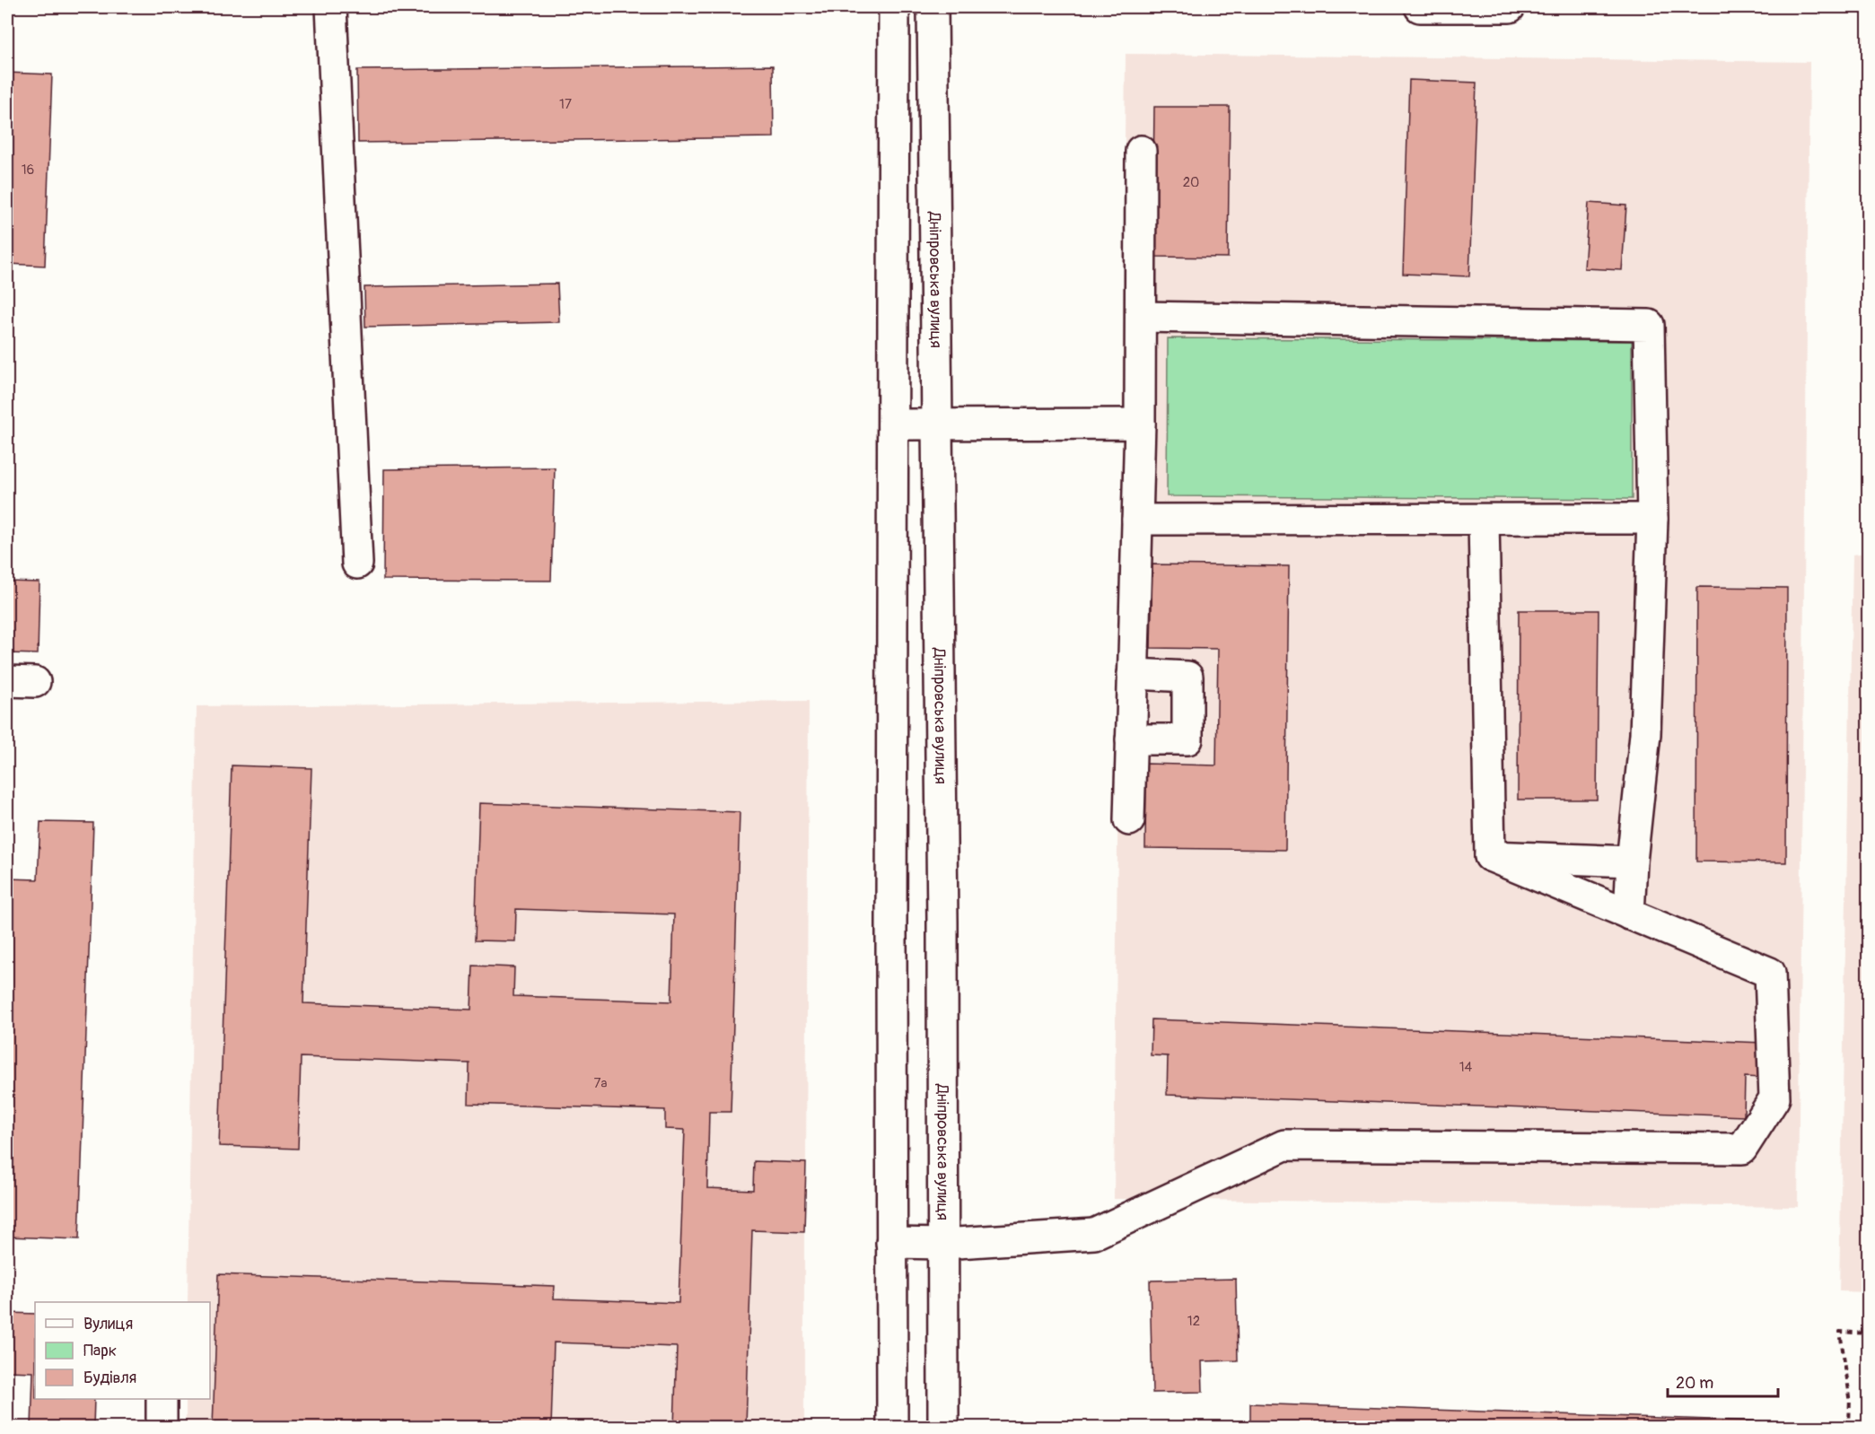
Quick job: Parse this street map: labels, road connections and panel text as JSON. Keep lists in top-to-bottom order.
{
  "streets": {
    "street": ["Дніпровська вулиця"]
  },
  "house_numbers": [
    "17",
    "16",
    "20",
    "14",
    "7а",
    "12"
  ],
  "legend": ["Вулиця", "Парк", "Будівля"],
  "scale_bar": "20 m"
}
